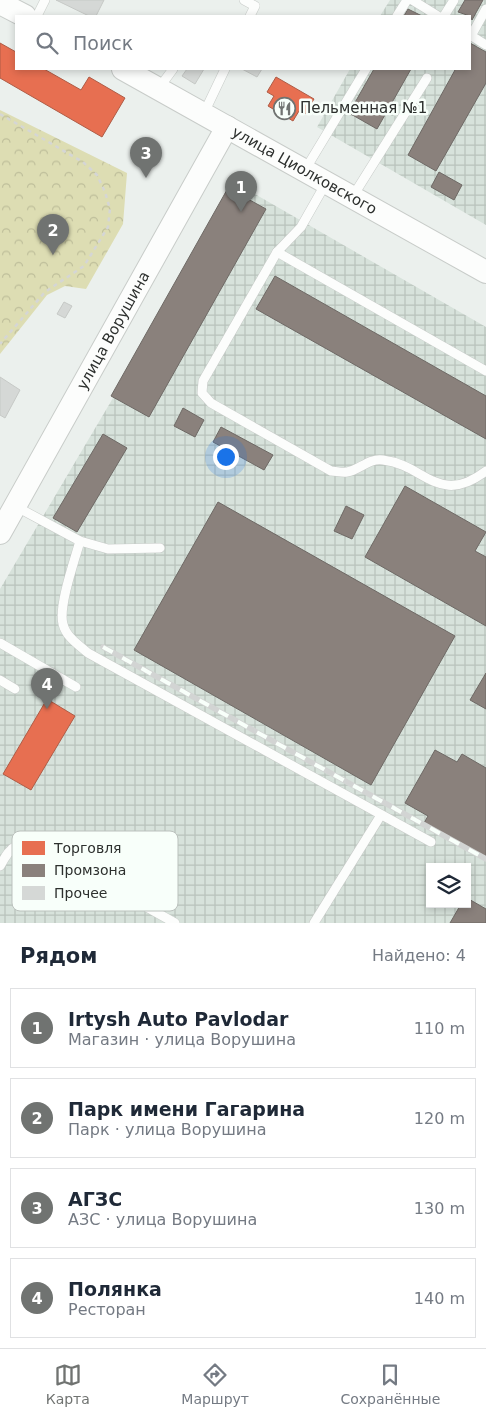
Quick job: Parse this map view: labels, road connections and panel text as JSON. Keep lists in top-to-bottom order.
{
  "streets": {
    "street": ["улица Циолковского", "улица Ворушина"]
  },
  "crossings": [
    ["улица Циолковского", "улица Ворушина"]
  ],
  "places": {
    "restaurant": ["Пельменная №1"]
  },
  "legend": ["Торговля", "Промзона", "Прочее"],
  "page": {
    "search": "Поиск",
    "pins": [
      "3",
      "1",
      "2",
      "4"
    ],
    "heading": ["Рядом", "Найдено: 4"],
    "list": [
      {
        "mark": "1",
        "name": "Irtysh Auto Pavlodar",
        "note": "Магазин · улица Ворушина",
        "value": "110 m"
      },
      {
        "mark": "2",
        "name": "Парк имени Гагарина",
        "note": "Парк · улица Ворушина",
        "value": "120 m"
      },
      {
        "mark": "3",
        "name": "АГЗС",
        "note": "АЗС · улица Ворушина",
        "value": "130 m"
      },
      {
        "mark": "4",
        "name": "Полянка",
        "note": "Ресторан",
        "value": "140 m"
      }
    ],
    "nav": ["Карта", "Маршрут", "Сохранённые"]
  }
}
